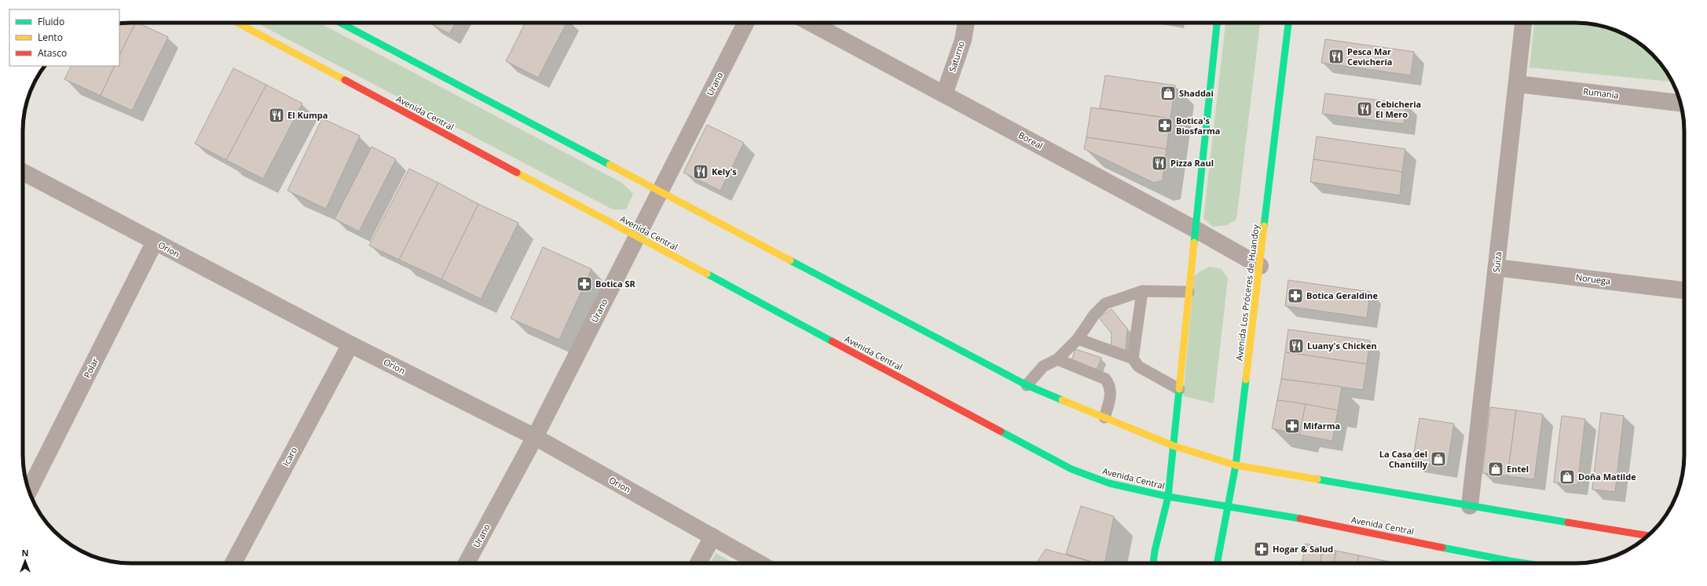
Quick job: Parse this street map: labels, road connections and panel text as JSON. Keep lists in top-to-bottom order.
{
  "streets": {
    "main road": ["Avenida Central", "Avenida Los Próceres de Huandoy"],
    "street": [
      "Saturno",
      "Urano",
      "Rumania",
      "Boreal",
      "Orion",
      "Suiza",
      "Noruega",
      "Polar",
      "Icaro"
    ]
  },
  "crossings": [
    ["Saturno", "Boreal"],
    ["Urano", "Avenida Central"],
    ["Urano", "Orion"],
    ["Rumania", "Suiza"],
    ["Avenida Central", "Avenida Los Próceres de Huandoy"],
    ["Boreal", "Avenida Los Próceres de Huandoy"],
    ["Orion", "Polar"],
    ["Orion", "Icaro"],
    ["Suiza", "Noruega"]
  ],
  "places": {
    "restaurant": [
      "Pesca Mar Cevicheria",
      "Cebicheria El Mero",
      "El Kumpa",
      "Pizza Raul",
      "Kely's",
      "Luany's Chicken"
    ],
    "shop": [
      "Shaddai",
      "La Casa del Chantilly",
      "Entel",
      "Doña Matilde"
    ],
    "pharmacy": [
      "Botica's Biosfarma",
      "Botica SR",
      "Botica Geraldine",
      "Mifarma",
      "Hogar & Salud"
    ]
  },
  "legend": ["Fluido", "Lento", "Atasco"],
  "north": "top"
}
